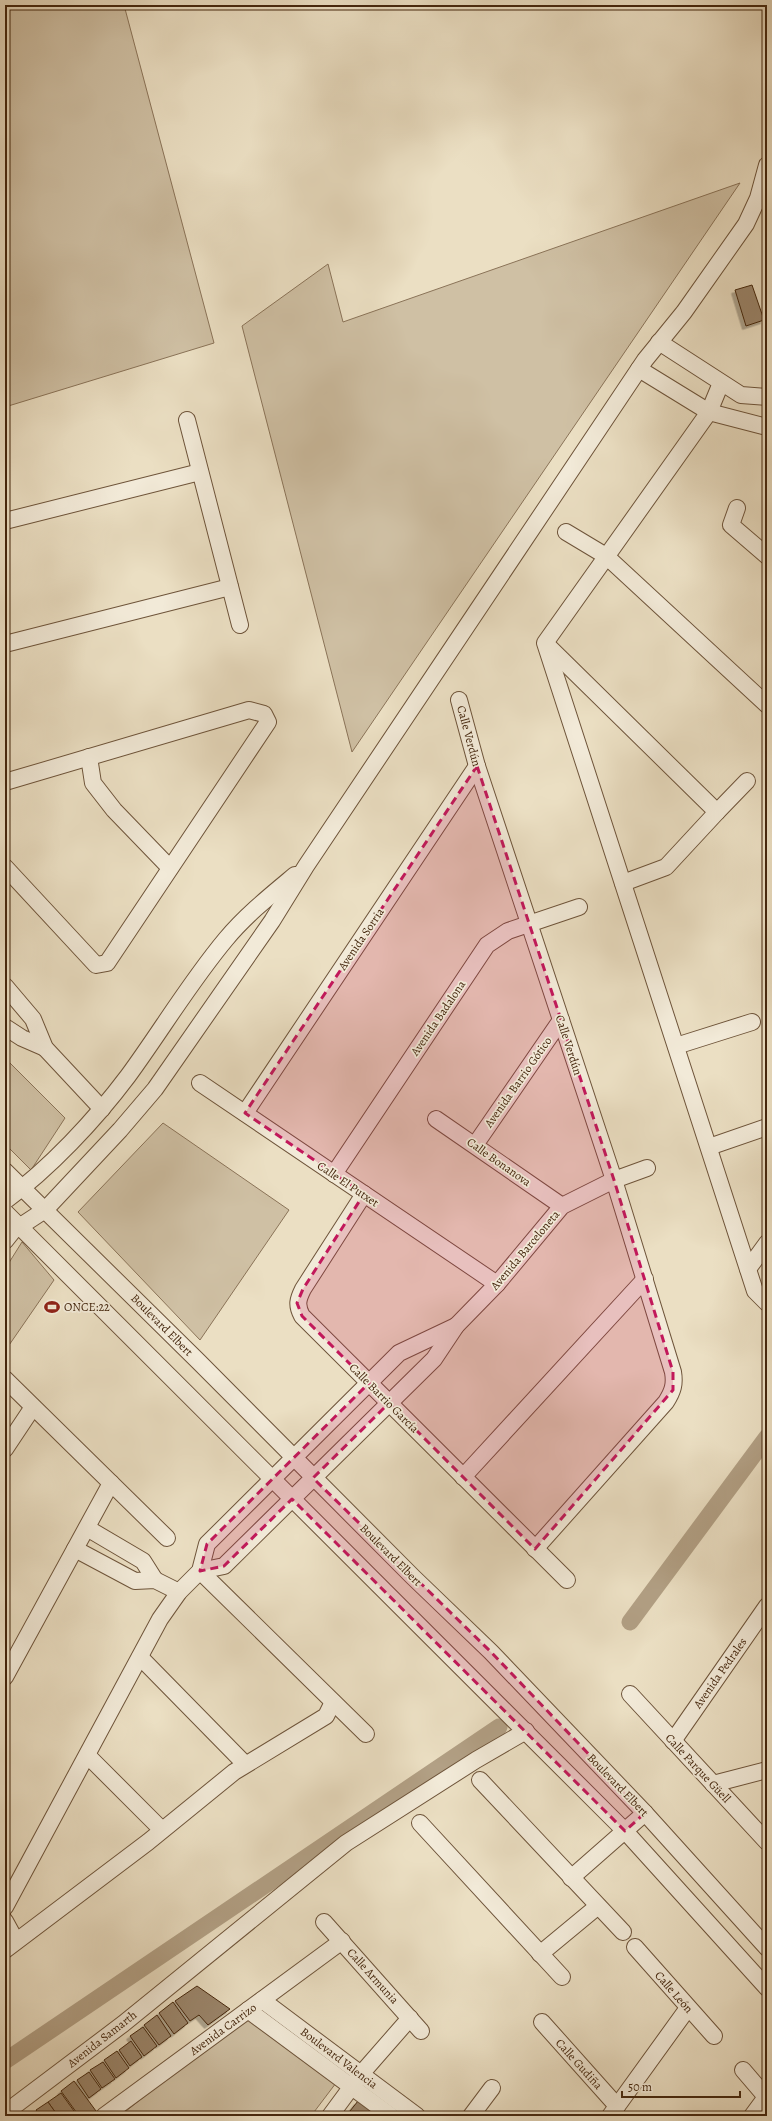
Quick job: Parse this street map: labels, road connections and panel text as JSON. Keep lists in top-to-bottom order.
{
  "streets": {
    "street": [
      "Calle Verdún",
      "Avenida Sorria",
      "Avenida Badalona",
      "Avenida Barrio Gótico",
      "Calle Bonanova",
      "Calle El Putxet",
      "Avenida Barceloneta",
      "Boulevard Elbert",
      "Calle Barrio García",
      "Avenida Pedrales",
      "Calle Parque Güell",
      "Calle Armunia",
      "Calle León",
      "Avenida Carrizo",
      "Avenida Samarth",
      "Boulevard Valencia",
      "Calle Gudiña"
    ]
  },
  "crossings": [
    ["Calle Verdún", "Avenida Sorria"],
    ["Calle Verdún", "Avenida Badalona"],
    ["Calle Verdún", "Avenida Barrio Gótico"],
    ["Calle Verdún", "Avenida Barceloneta"],
    ["Calle Verdún", "Calle Barrio García"],
    ["Avenida Sorria", "Calle El Putxet"],
    ["Avenida Badalona", "Calle El Putxet"],
    ["Avenida Barrio Gótico", "Calle Bonanova"],
    ["Calle Bonanova", "Avenida Barceloneta"],
    ["Calle El Putxet", "Avenida Barceloneta"],
    ["Calle El Putxet", "Calle Barrio García"],
    ["Avenida Barceloneta", "Boulevard Elbert"],
    ["Avenida Barceloneta", "Calle Barrio García"],
    ["Avenida Pedrales", "Calle Parque Güell"],
    ["Calle Armunia", "Avenida Carrizo"],
    ["Avenida Carrizo", "Boulevard Valencia"]
  ],
  "places": {
    "sports": ["ONCE:22"]
  },
  "scale_bar": "50 m"
}
